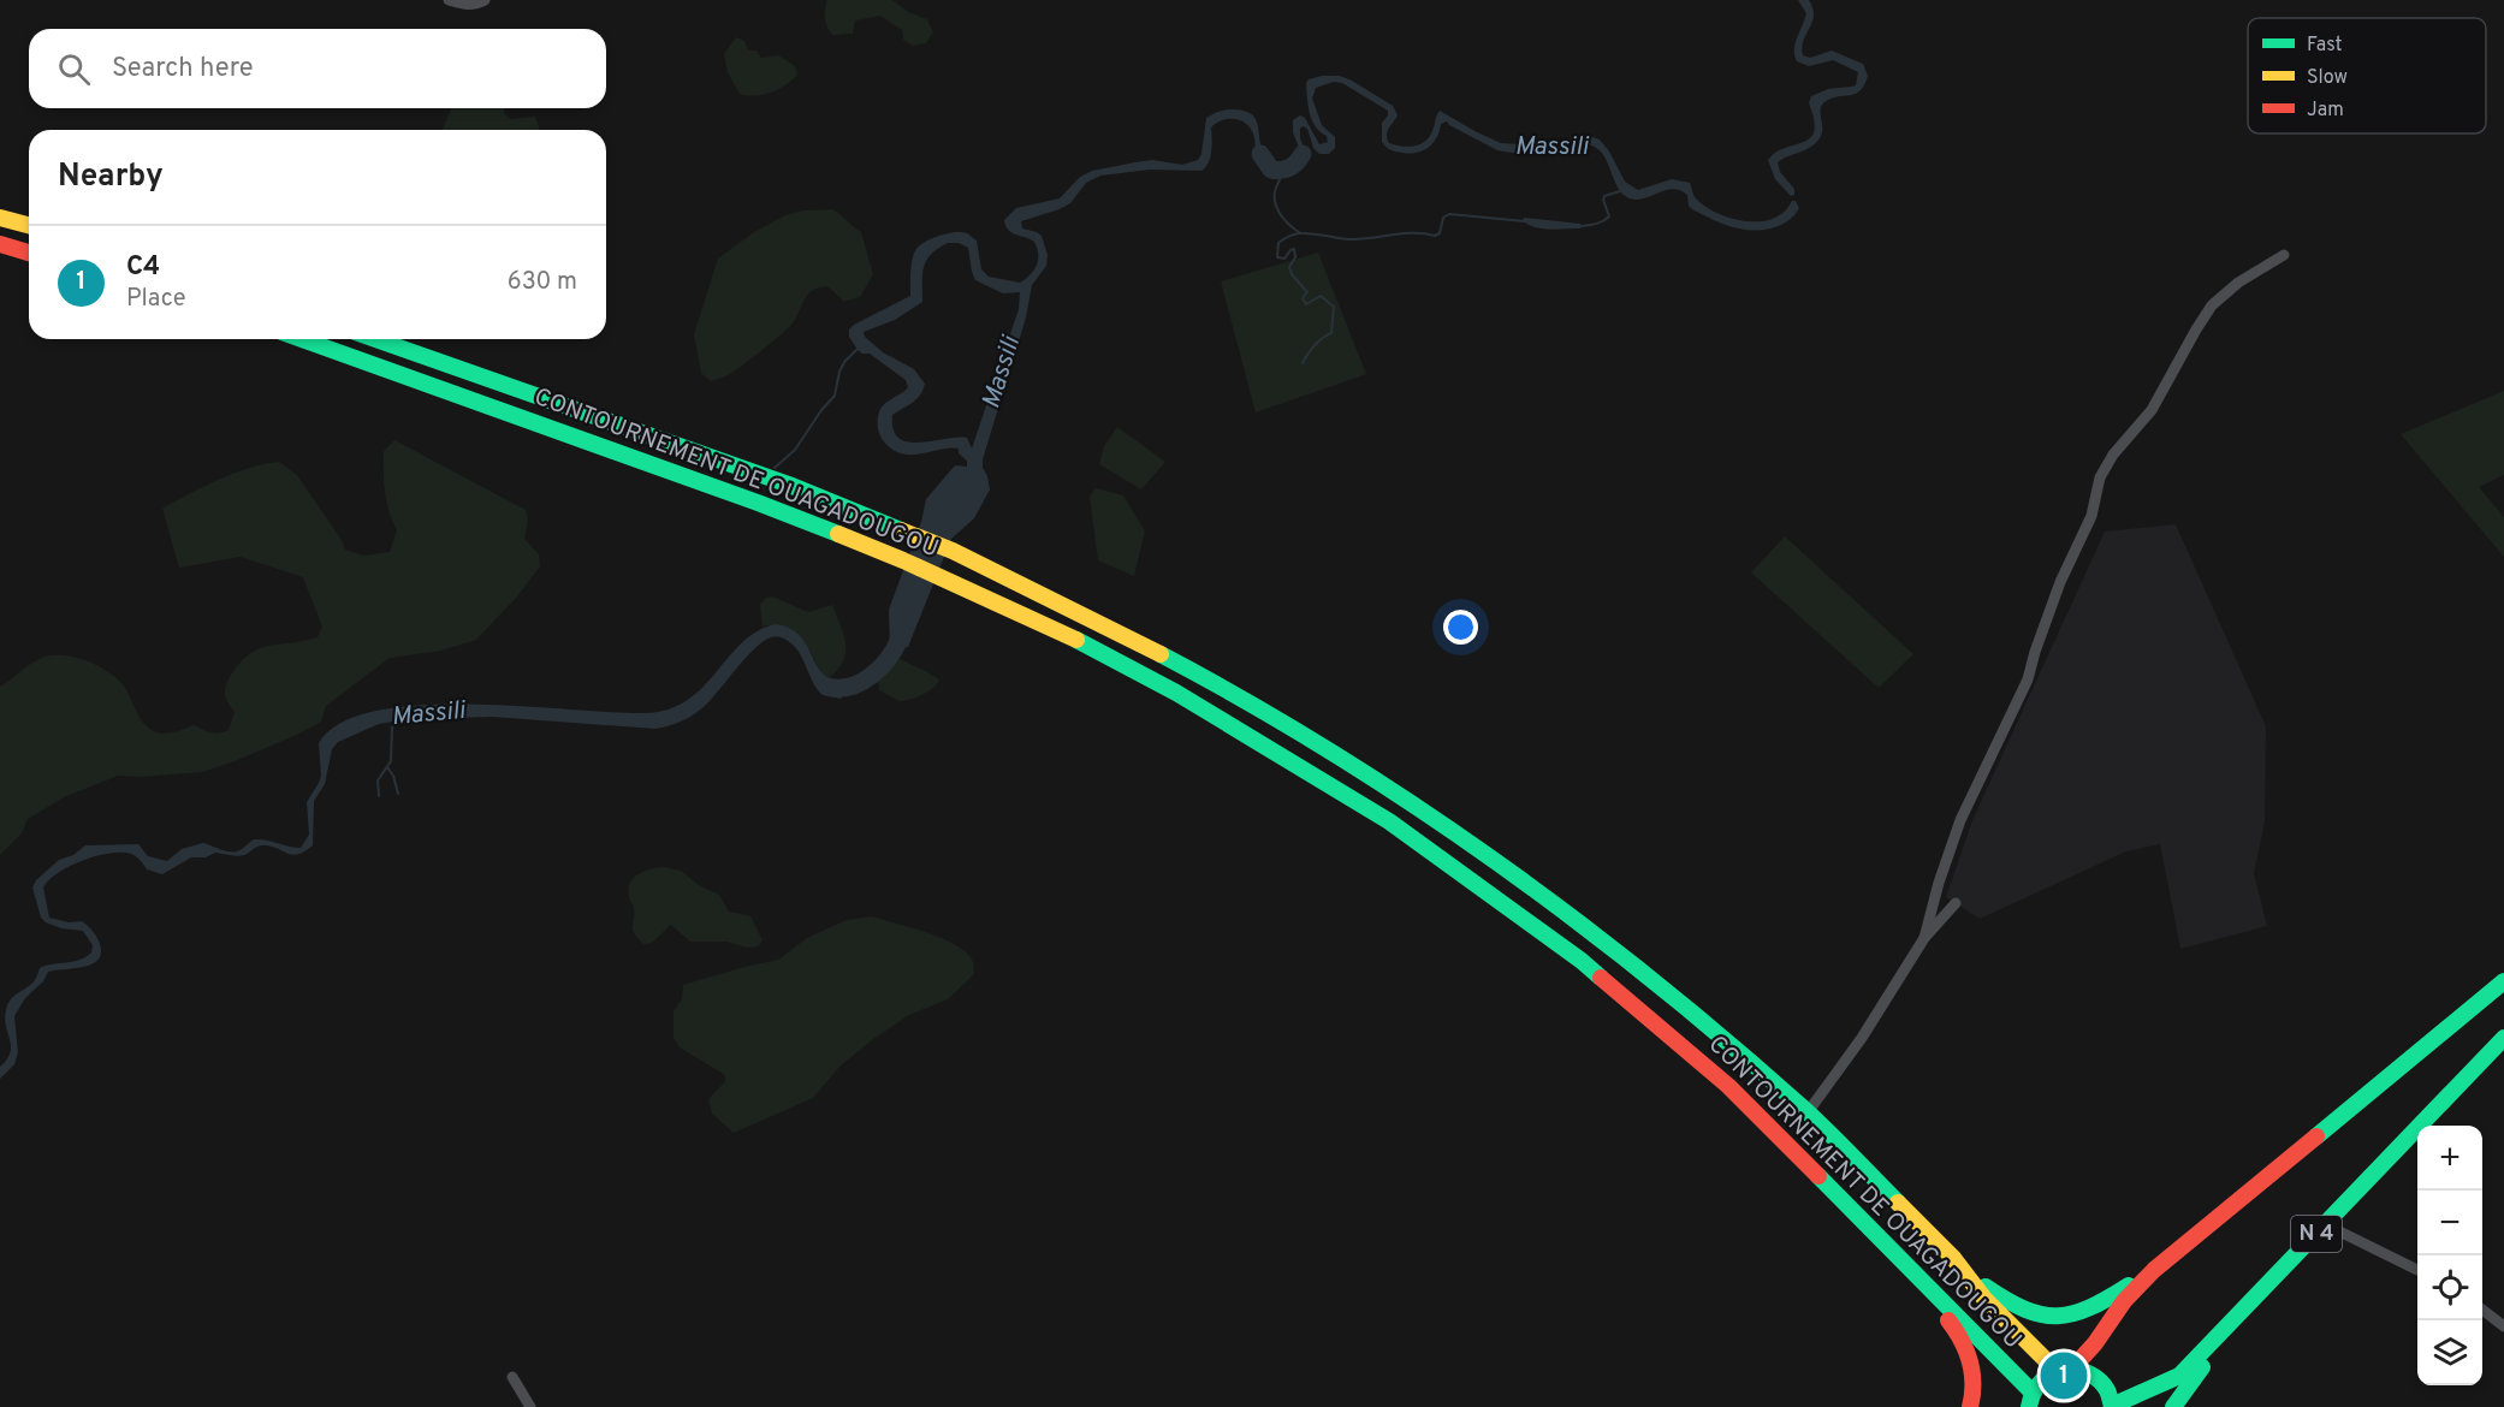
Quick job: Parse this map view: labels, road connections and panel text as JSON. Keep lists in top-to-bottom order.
{
  "streets": {
    "highway": ["CONTOURNEMENT DE OUAGADOUGOU", "N 4"]
  },
  "crossings": [
    ["CONTOURNEMENT DE OUAGADOUGOU", "N 4"]
  ],
  "water": ["Massili"],
  "legend": ["Fast", "Slow", "Jam"],
  "page": {
    "search": "Search here",
    "heading": "Nearby",
    "list": [
      {
        "mark": "1",
        "name": "C4",
        "note": "Place",
        "value": "630 m"
      }
    ],
    "map_buttons": ["+", "−"],
    "pins": "1"
  }
}
